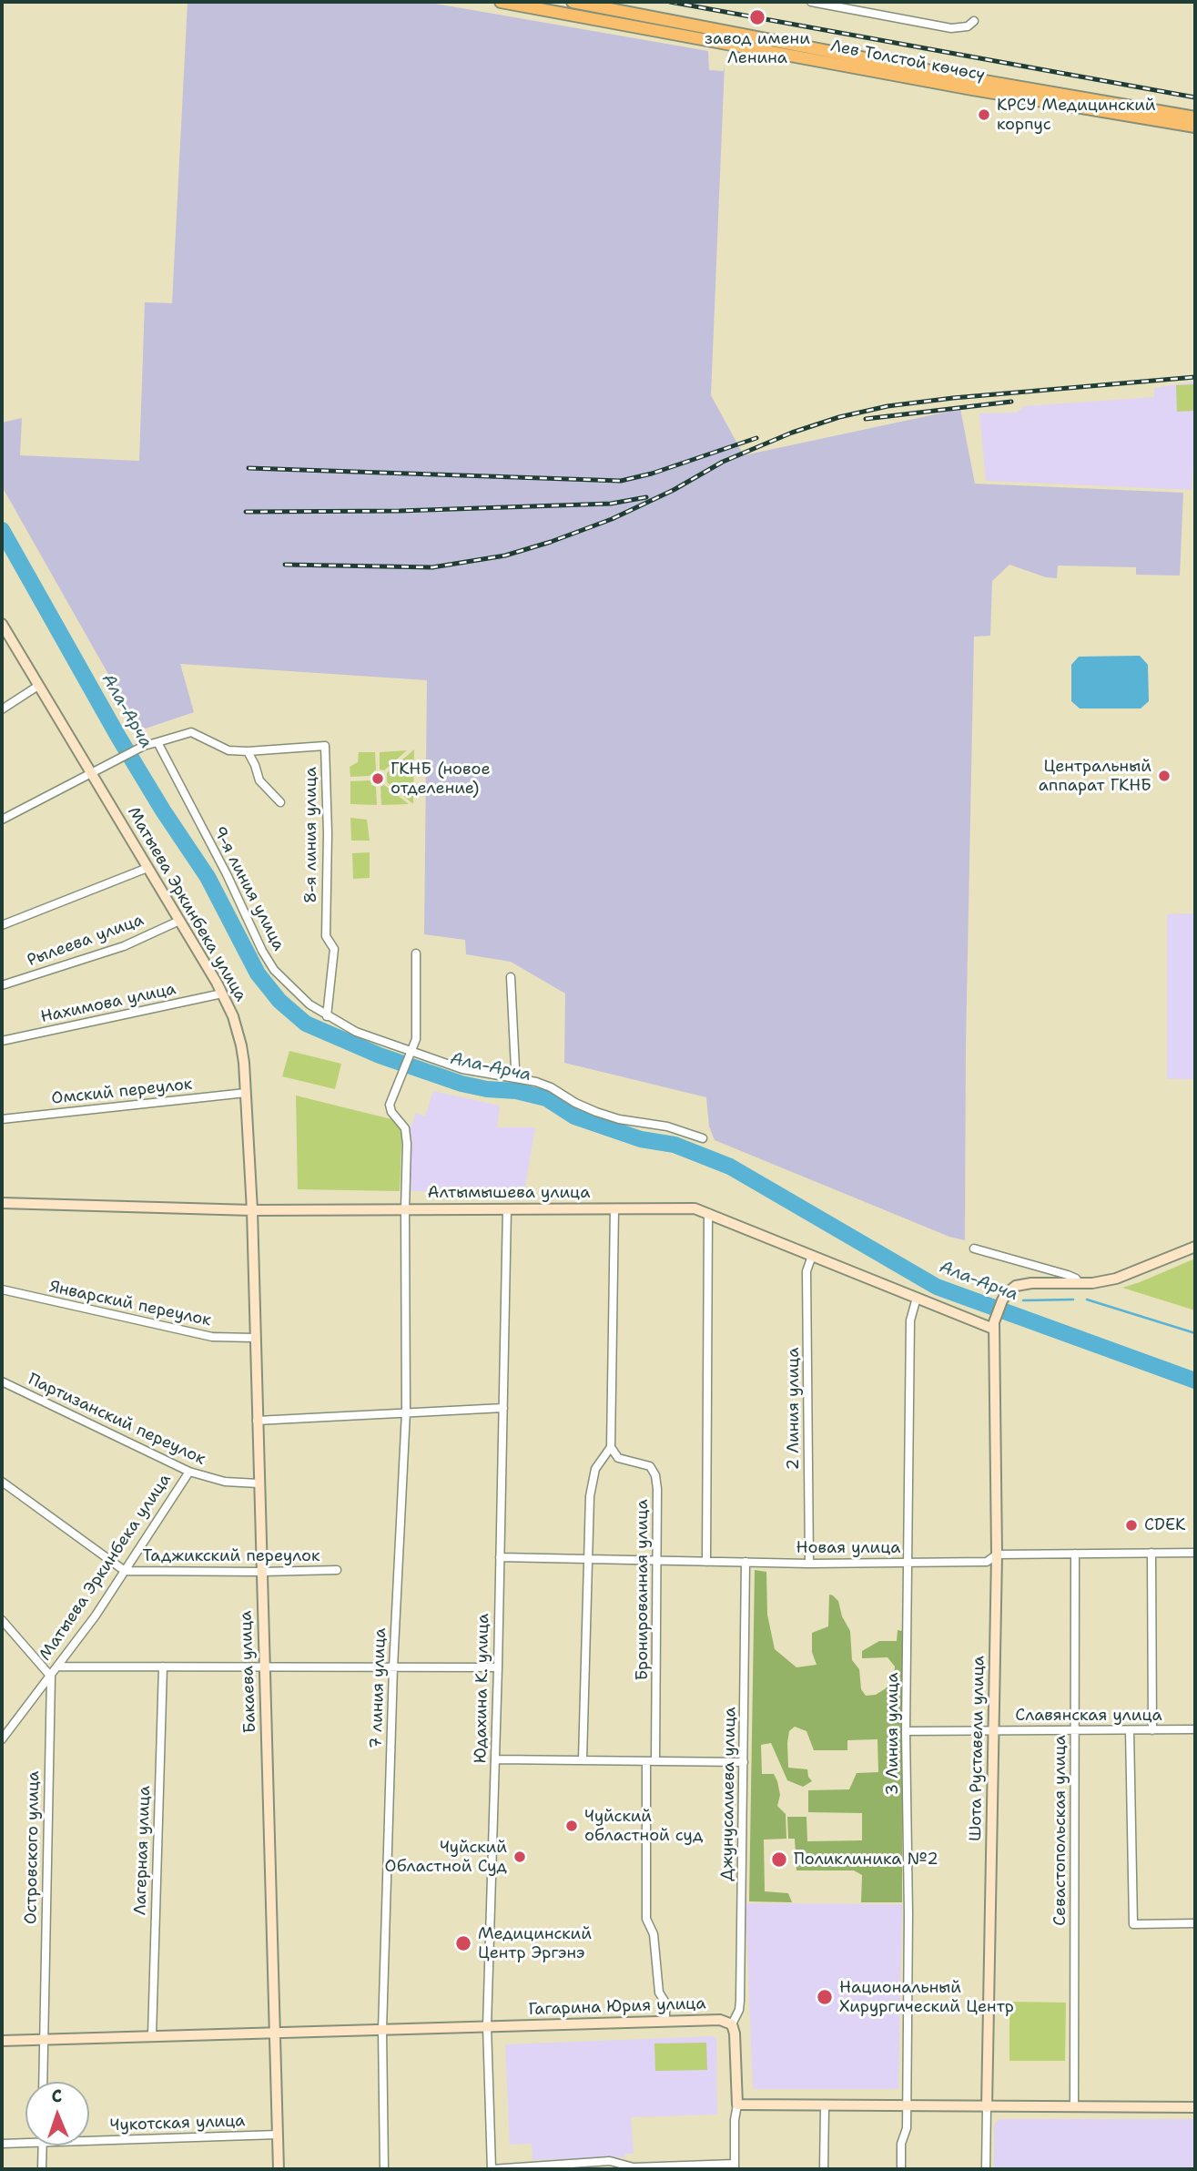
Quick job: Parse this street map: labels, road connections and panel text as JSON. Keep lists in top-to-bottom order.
{
  "streets": {
    "main road": [
      "Лев Толстой көчөсү",
      "Матыева Эркинбека улица",
      "Алтымышева улица",
      "Бакаева улица",
      "Шота Руставели улица",
      "Гагарина Юрия улица"
    ],
    "street": [
      "8-я линия улица",
      "9-я линия улица",
      "Рылеева улица",
      "Нахимова улица",
      "Омский переулок",
      "Январский переулок",
      "2 Линия улица",
      "Партизанский переулок",
      "Новая улица",
      "Таджикский переулок",
      "Бронированная улица",
      "7 линия улица",
      "Юдахина К. улица",
      "Славянская улица",
      "3 Линия улица",
      "Джунусалиева улица",
      "Севастопольская улица",
      "Островского улица",
      "Лагерная улица",
      "Чукотская улица"
    ]
  },
  "crossings": [
    ["8-я линия улица", "9-я линия улица"],
    ["9-я линия улица", "7 линия улица"],
    ["Матыева Эркинбека улица", "Рылеева улица"],
    ["Матыева Эркинбека улица", "Нахимова улица"],
    ["Матыева Эркинбека улица", "Омский переулок"],
    ["Матыева Эркинбека улица", "Алтымышева улица"],
    ["Матыева Эркинбека улица", "Январский переулок"],
    ["Матыева Эркинбека улица", "Партизанский переулок"],
    ["Матыева Эркинбека улица", "Таджикский переулок"],
    ["Матыева Эркинбека улица", "Бакаева улица"],
    ["Матыева Эркинбека улица", "Островского улица"],
    ["Алтымышева улица", "2 Линия улица"],
    ["Алтымышева улица", "7 линия улица"],
    ["Алтымышева улица", "Юдахина К. улица"],
    ["Алтымышева улица", "3 Линия улица"],
    ["Алтымышева улица", "Шота Руставели улица"],
    ["2 Линия улица", "Новая улица"],
    ["Партизанский переулок", "Бакаева улица"],
    ["Новая улица", "Бронированная улица"],
    ["Новая улица", "Юдахина К. улица"],
    ["Новая улица", "3 Линия улица"],
    ["Новая улица", "Шота Руставели улица"],
    ["Новая улица", "Джунусалиева улица"],
    ["Новая улица", "Севастопольская улица"],
    ["Таджикский переулок", "Бакаева улица"],
    ["Бакаева улица", "Гагарина Юрия улица"],
    ["Бакаева улица", "Чукотская улица"],
    ["7 линия улица", "Гагарина Юрия улица"],
    ["Юдахина К. улица", "Гагарина Юрия улица"],
    ["Славянская улица", "3 Линия улица"],
    ["Славянская улица", "Шота Руставели улица"],
    ["Славянская улица", "Севастопольская улица"],
    ["Джунусалиева улица", "Гагарина Юрия улица"],
    ["Островского улица", "Гагарина Юрия улица"],
    ["Лагерная улица", "Гагарина Юрия улица"]
  ],
  "water": ["Ала-Арча"],
  "places": [
    "завод имени Ленина",
    "КРСУ Медицинский корпус",
    "Центральный аппарат ГКНБ",
    "ГКНБ (новое отделение)",
    "CDEK",
    "Чуйский областной суд",
    "Чуйский Областной Суд",
    "Поликлиника №2",
    "Медицинский Центр Эргэнэ",
    "Национальный Хирургический Центр"
  ],
  "north": "top"
}
